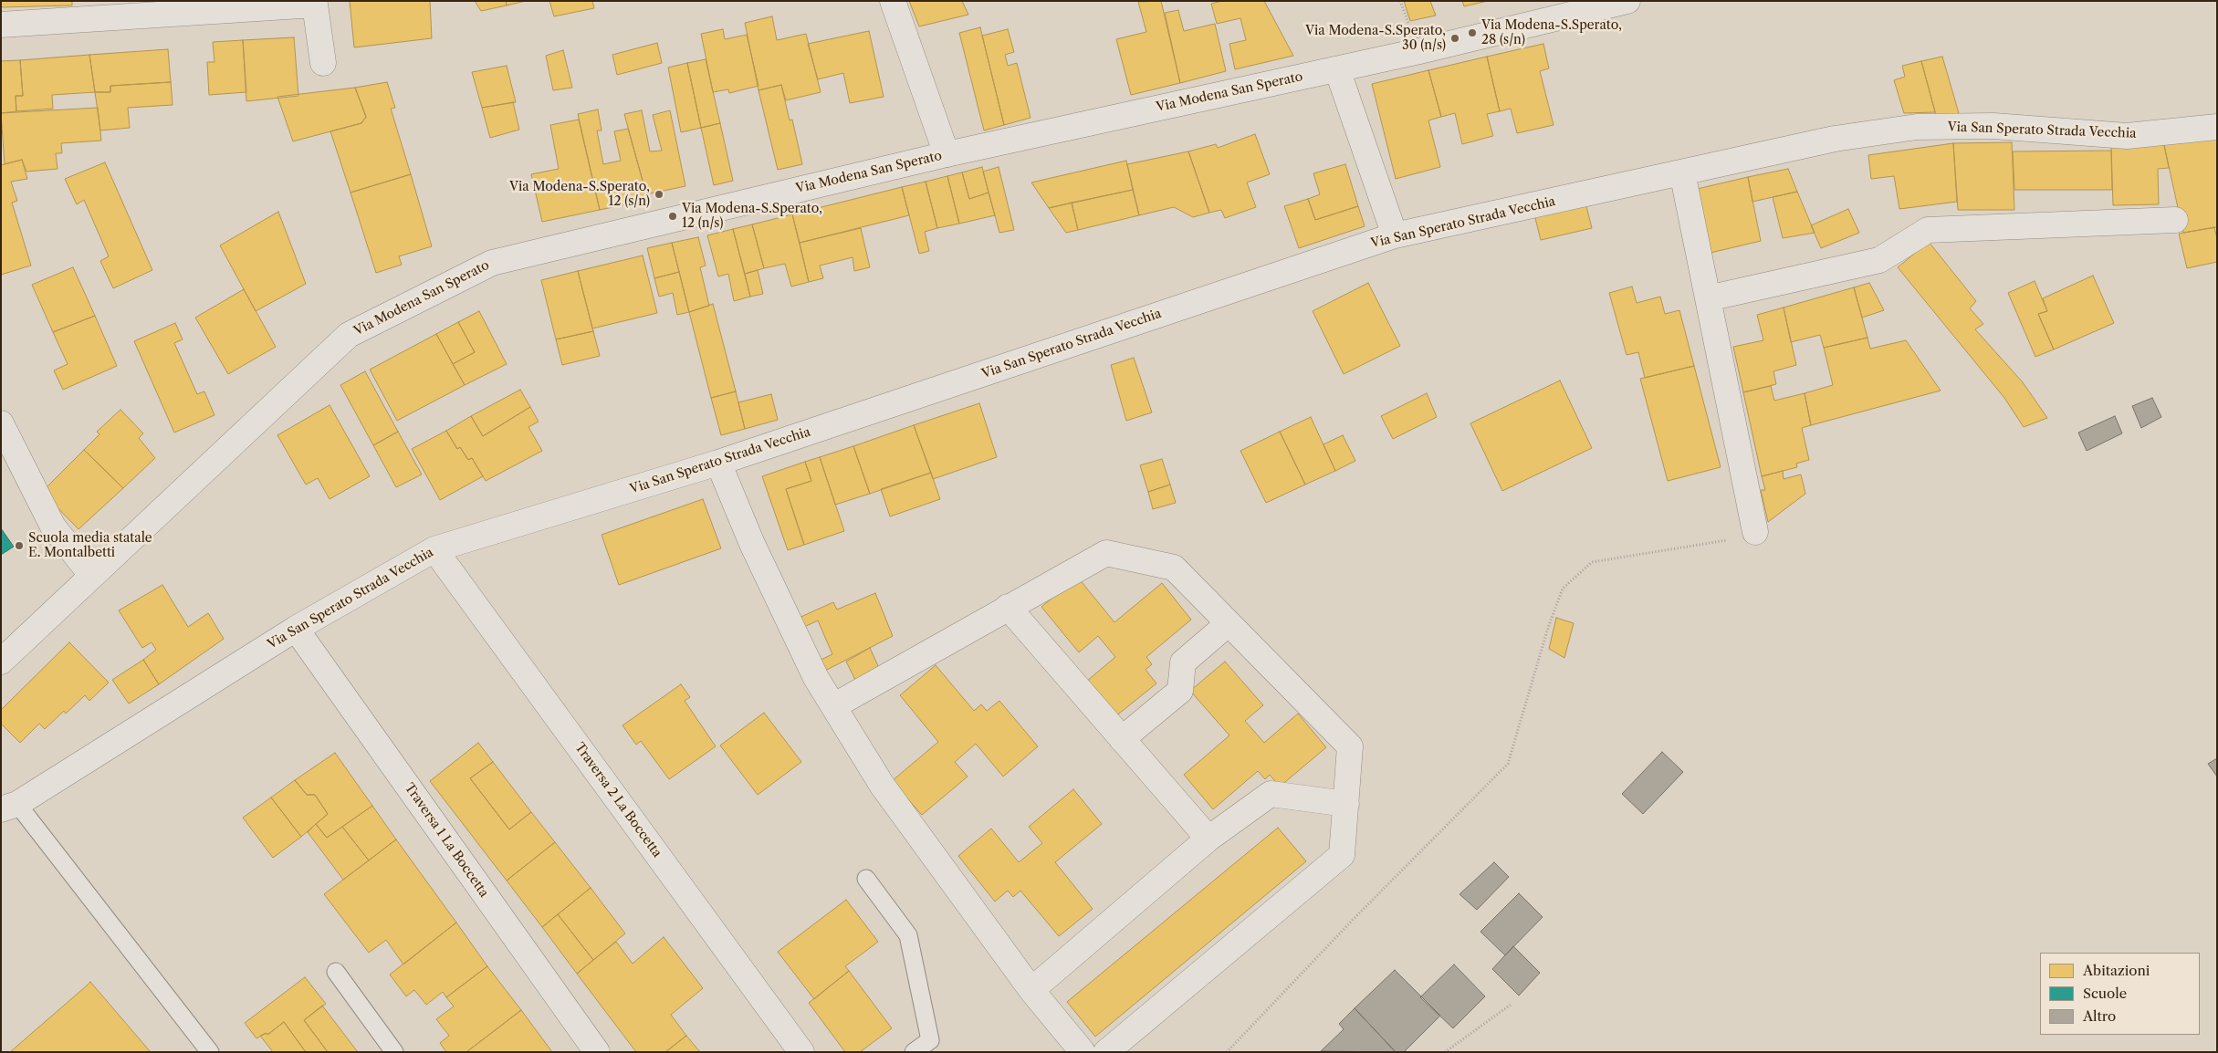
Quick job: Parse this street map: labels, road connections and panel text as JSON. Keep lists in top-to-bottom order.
{
  "streets": {
    "street": [
      "Via Modena San Sperato",
      "Via San Sperato Strada Vecchia",
      "Traversa 2 La Boccetta",
      "Traversa 1 La Boccetta"
    ]
  },
  "crossings": [
    ["Via San Sperato Strada Vecchia", "Traversa 2 La Boccetta"],
    ["Via San Sperato Strada Vecchia", "Traversa 1 La Boccetta"]
  ],
  "places": [
    "Via Modena-S.Sperato, 28 (s/n)",
    "Via Modena-S.Sperato, 30 (n/s)",
    "Via Modena-S.Sperato, 12 (s/n)",
    "Via Modena-S.Sperato, 12 (n/s)",
    "Scuola media statale E. Montalbetti"
  ],
  "legend": ["Abitazioni", "Scuole", "Altro"]
}
